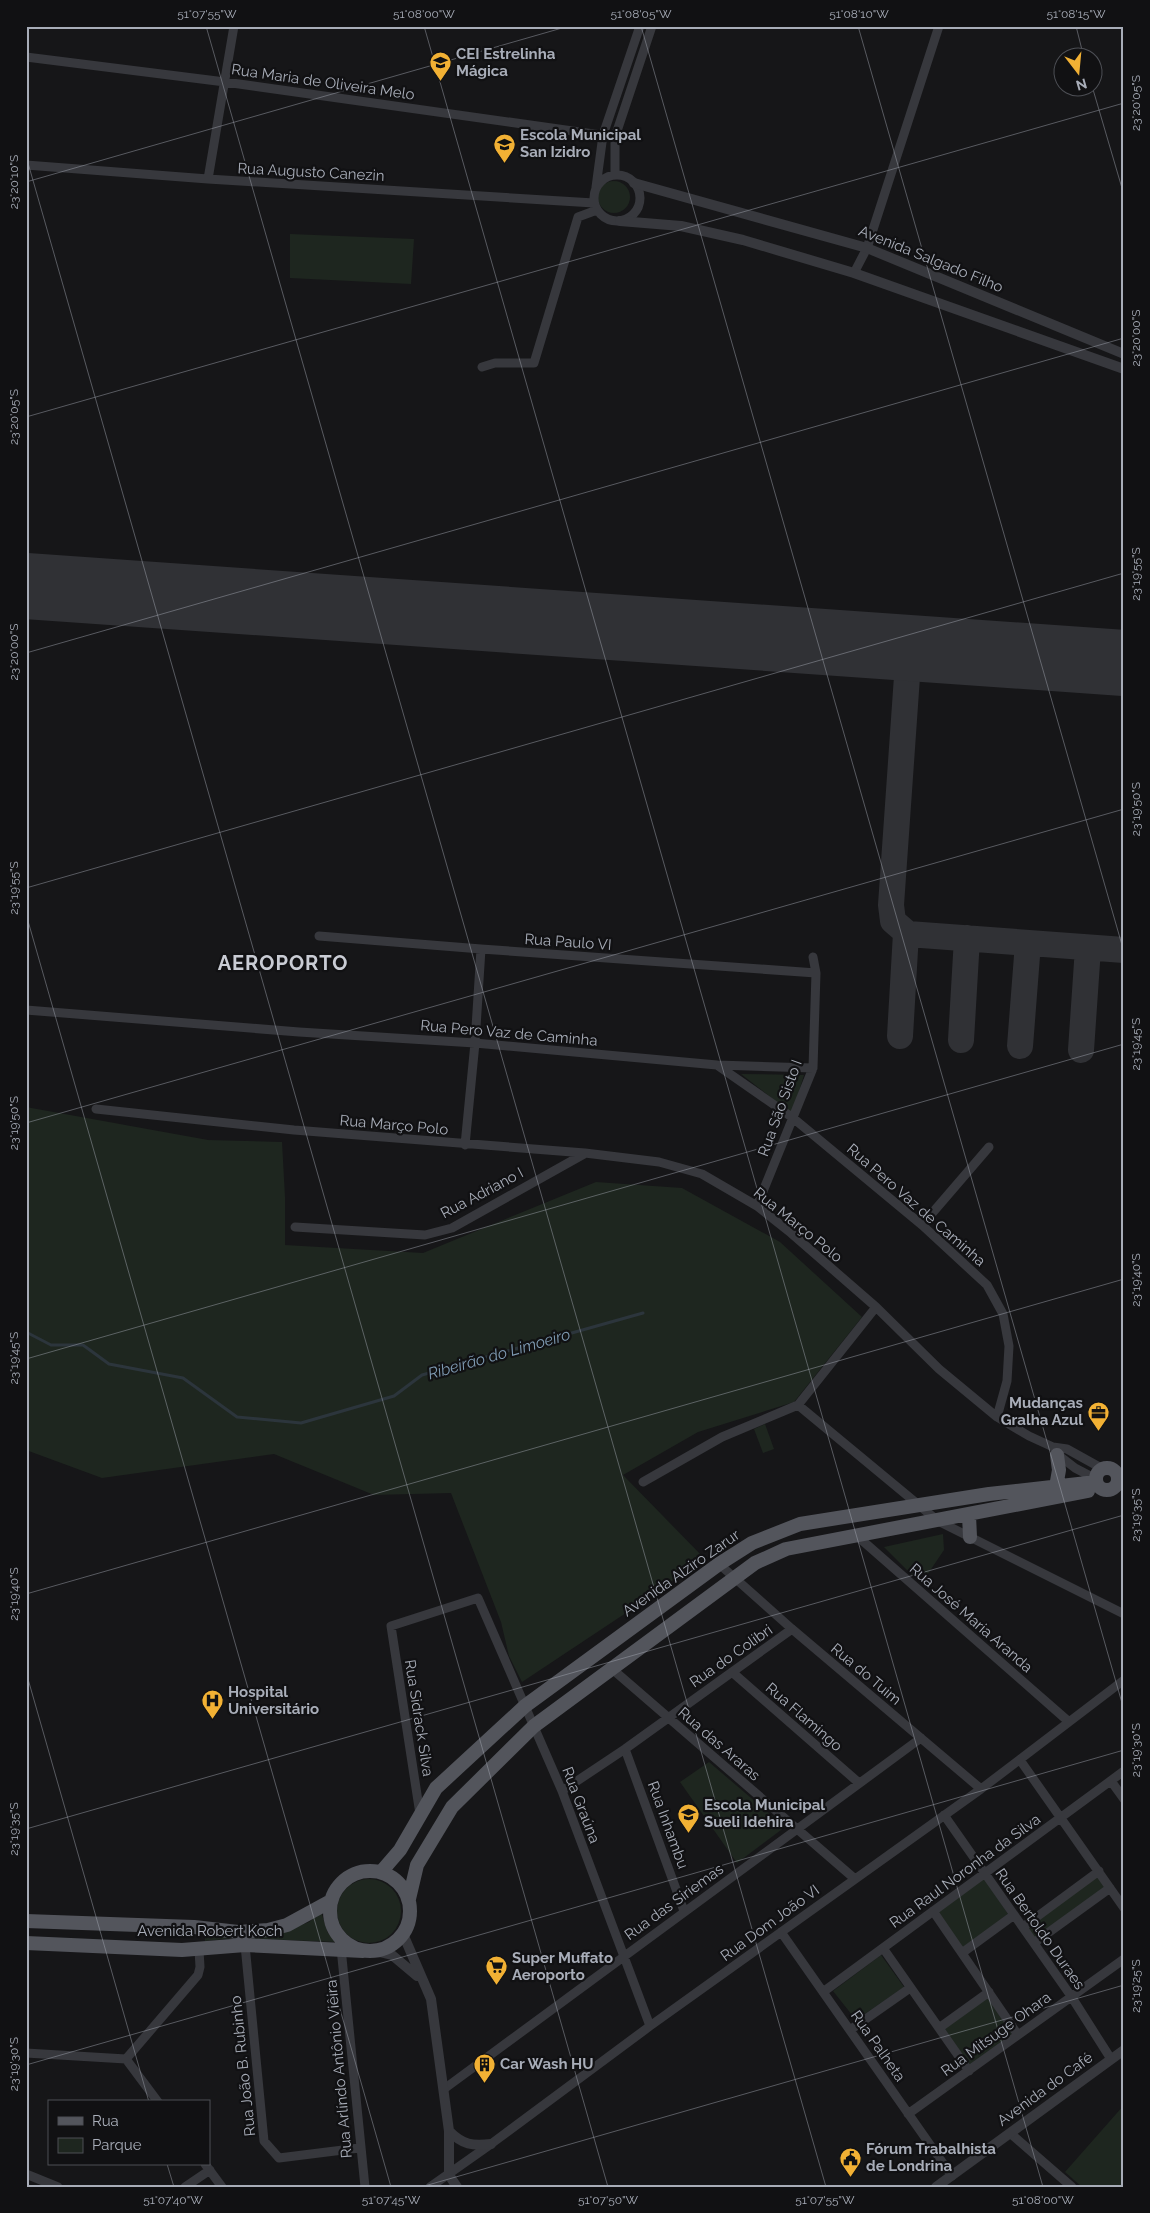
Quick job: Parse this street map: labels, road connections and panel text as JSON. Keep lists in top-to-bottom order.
{
  "streets": {
    "main road": ["Avenida Alziro Zarur", "Avenida Robert Koch"],
    "street": [
      "Rua Maria de Oliveira Melo",
      "Rua Augusto Canezin",
      "Avenida Salgado Filho",
      "Rua Paulo VI",
      "Rua Pero Vaz de Caminha",
      "Rua São Sisto I",
      "Rua Março Polo",
      "Rua Adriano I",
      "Rua José Maria Aranda",
      "Rua do Colibri",
      "Rua do Tuim",
      "Rua Flamingo",
      "Rua Sidrack Silva",
      "Rua das Araras",
      "Rua Graúna",
      "Rua Inhambu",
      "Rua Raul Noronha da Silva",
      "Rua das Siriemas",
      "Rua Dom João VI",
      "Rua Bertoldo Duraes",
      "Rua Mitsuge Ohara",
      "Rua Palheta",
      "Rua João B. Rubinho",
      "Rua Arlíndo Antônio Viêira",
      "Avenida do Café"
    ]
  },
  "crossings": [
    ["Rua Augusto Canezin", "Avenida Salgado Filho"],
    ["Rua Paulo VI", "Rua São Sisto I"],
    ["Rua Pero Vaz de Caminha", "Rua São Sisto I"],
    ["Rua Pero Vaz de Caminha", "Rua Março Polo"],
    ["Rua São Sisto I", "Rua Março Polo"],
    ["Rua Março Polo", "Rua Adriano I"],
    ["Rua Março Polo", "Avenida Alziro Zarur"],
    ["Avenida Alziro Zarur", "Rua do Tuim"],
    ["Avenida Alziro Zarur", "Rua Sidrack Silva"],
    ["Avenida Alziro Zarur", "Rua Graúna"],
    ["Avenida Alziro Zarur", "Avenida Robert Koch"],
    ["Rua José Maria Aranda", "Rua Dom João VI"],
    ["Rua do Colibri", "Rua do Tuim"],
    ["Rua do Colibri", "Rua Flamingo"],
    ["Rua do Colibri", "Rua das Araras"],
    ["Rua do Colibri", "Rua Graúna"],
    ["Rua do Colibri", "Rua Inhambu"],
    ["Rua do Tuim", "Rua das Siriemas"],
    ["Rua do Tuim", "Rua Dom João VI"],
    ["Rua Flamingo", "Rua das Siriemas"],
    ["Rua Sidrack Silva", "Rua Graúna"],
    ["Rua das Araras", "Rua das Siriemas"],
    ["Rua das Araras", "Rua Dom João VI"],
    ["Rua Graúna", "Rua das Siriemas"],
    ["Rua Graúna", "Rua Dom João VI"],
    ["Rua Inhambu", "Rua das Siriemas"],
    ["Rua Raul Noronha da Silva", "Rua Bertoldo Duraes"],
    ["Rua Raul Noronha da Silva", "Rua Palheta"],
    ["Rua das Siriemas", "Avenida Robert Koch"],
    ["Rua Dom João VI", "Rua Bertoldo Duraes"],
    ["Rua Dom João VI", "Avenida Robert Koch"],
    ["Rua Dom João VI", "Rua Palheta"],
    ["Rua Bertoldo Duraes", "Rua Mitsuge Ohara"],
    ["Rua Bertoldo Duraes", "Avenida do Café"],
    ["Avenida Robert Koch", "Rua João B. Rubinho"],
    ["Avenida Robert Koch", "Rua Arlíndo Antônio Viêira"],
    ["Rua Mitsuge Ohara", "Rua Palheta"],
    ["Rua Palheta", "Avenida do Café"],
    ["Rua João B. Rubinho", "Rua Arlíndo Antônio Viêira"]
  ],
  "districts": ["AEROPORTO"],
  "water": ["Ribeirão do Limoeiro"],
  "places": {
    "school or university": ["CEI Estrelinha Mágica", "Escola Municipal San Izidro", "Escola Municipal Sueli Idehira"],
    "office": ["Mudanças Gralha Azul"],
    "hospital": ["Hospital Universitário"],
    "supermarket": ["Super Muffato Aeroporto"],
    "building": ["Car Wash HU"],
    "public building": ["Fórum Trabalhista de Londrina"]
  },
  "legend": ["Rua", "Parque"],
  "north": "bottom",
  "coordinates": [
    "51°07'55\"W",
    "51°08'00\"W",
    "51°08'05\"W",
    "51°08'10\"W",
    "51°08'15\"W",
    "23°20'05\"S",
    "23°20'10\"S",
    "23°20'00\"S",
    "23°19'55\"S",
    "23°19'50\"S",
    "23°19'45\"S",
    "23°19'40\"S",
    "23°19'35\"S",
    "23°19'30\"S",
    "23°19'25\"S",
    "51°07'40\"W",
    "51°07'45\"W",
    "51°07'50\"W"
  ]
}
